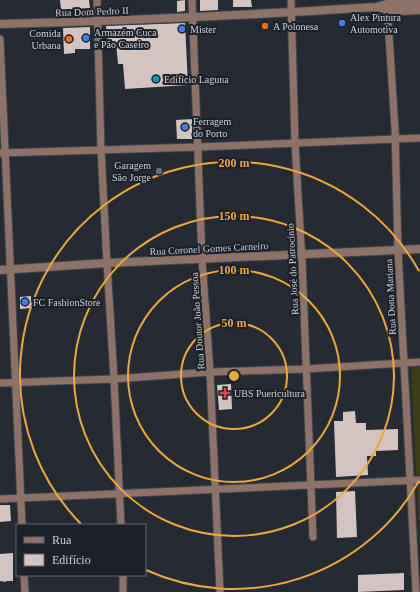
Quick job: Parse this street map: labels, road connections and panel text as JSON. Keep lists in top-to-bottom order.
{
  "streets": {
    "street": [
      "Rua Dom Pedro II",
      "Rua Coronel Gomes Carneiro",
      "Rua José do Patrocínio",
      "Rua Dona Mariana",
      "Rua Doutor João Pessoa"
    ]
  },
  "crossings": [
    ["Rua Dom Pedro II", "Rua José do Patrocínio"],
    ["Rua Dom Pedro II", "Rua Dona Mariana"],
    ["Rua Dom Pedro II", "Rua Doutor João Pessoa"],
    ["Rua Coronel Gomes Carneiro", "Rua José do Patrocínio"],
    ["Rua Coronel Gomes Carneiro", "Rua Dona Mariana"],
    ["Rua Coronel Gomes Carneiro", "Rua Doutor João Pessoa"]
  ],
  "places": {
    "other": [
      "Alex Pintura Automotiva",
      "A Polonesa",
      "Mister",
      "Armazém Cuca e Pão Caseiro",
      "Comida Urbana",
      "Edifício Laguna",
      "Ferragem do Porto",
      "Garagem São Jorge",
      "FC FashionStore"
    ],
    "health": ["UBS Puericultura"]
  },
  "legend": ["Rua", "Edifício"],
  "rings": [
    "200 m",
    "150 m",
    "100 m",
    "50 m"
  ]
}
